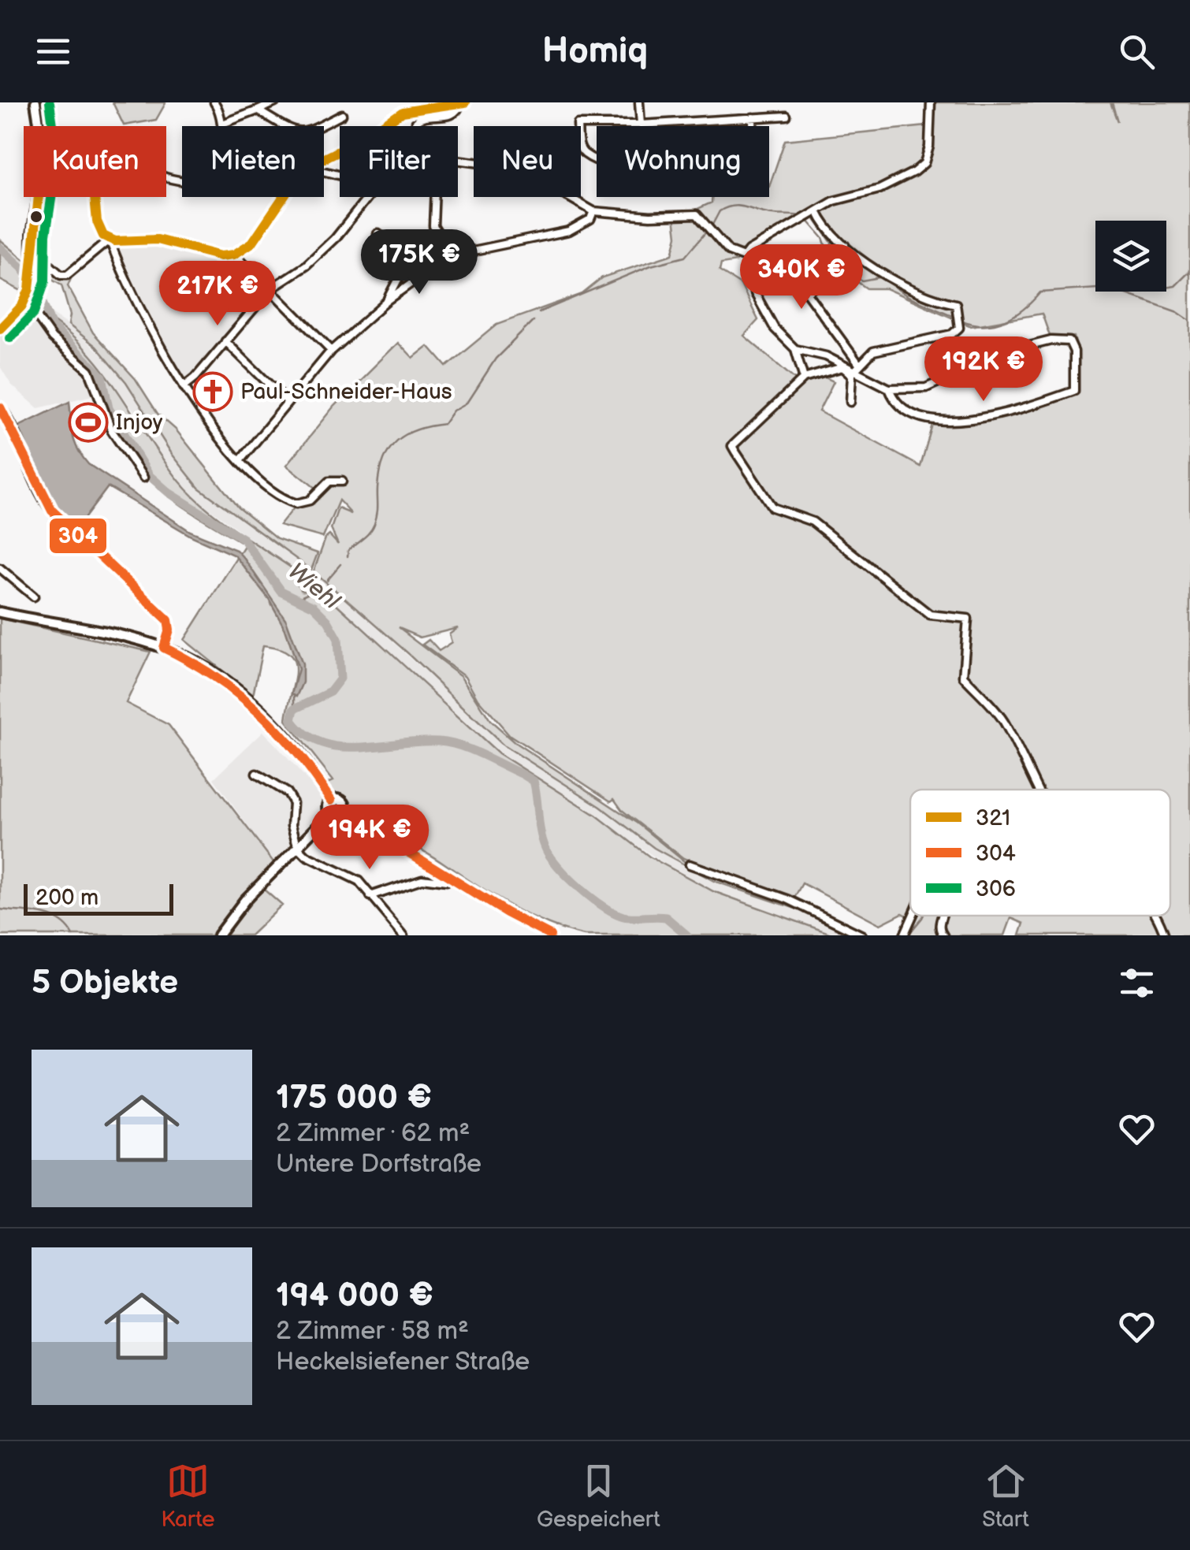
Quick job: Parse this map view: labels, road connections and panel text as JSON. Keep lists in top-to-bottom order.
{
  "water": ["Wiehl"],
  "places": {
    "church": ["Paul-Schneider-Haus"],
    "sports": ["Injoy"]
  },
  "lines": ["transit line 321", "transit line 306", "transit line 304"],
  "legend": ["321", "304", "306"],
  "scale_bar": "200 m",
  "page": {
    "header": "Homiq",
    "chip": [
      "Kaufen",
      "Mieten",
      "Filter",
      "Neu",
      "Wohnung"
    ],
    "price": [
      "175K €",
      "340K €",
      "217K €",
      "192K €",
      "194K €"
    ],
    "scale": "200 m",
    "heading": "5 Objekte",
    "list": [
      {
        "name": "175 000 €",
        "note": "2 Zimmer · 62 m² · Untere Dorfstraße"
      },
      {
        "name": "194 000 €",
        "note": "2 Zimmer · 58 m² · Heckelsiefener Straße"
      }
    ],
    "tabs": ["Karte", "Gespeichert", "Start"]
  }
}
